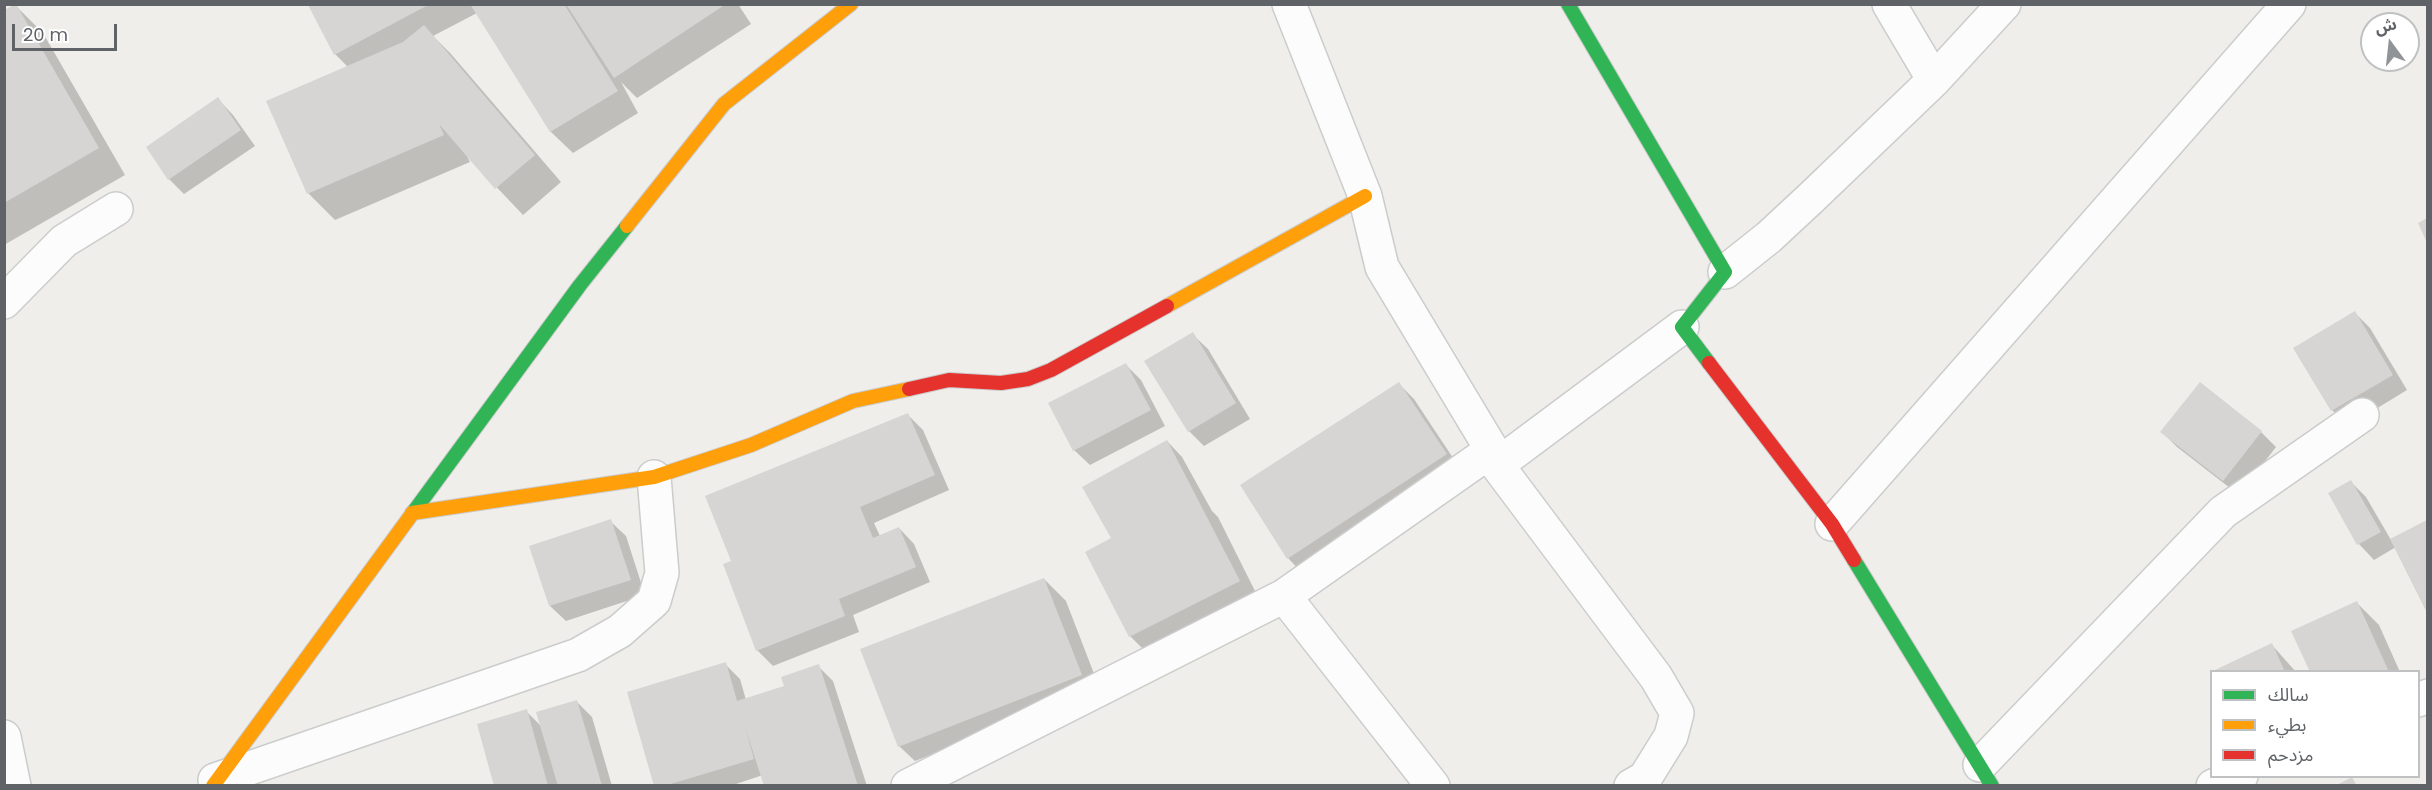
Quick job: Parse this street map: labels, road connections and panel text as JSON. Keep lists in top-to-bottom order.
{
  "legend": ["سالك", "بطيء", "مزدحم"],
  "scale_bar": "20 m",
  "north": "top"
}
